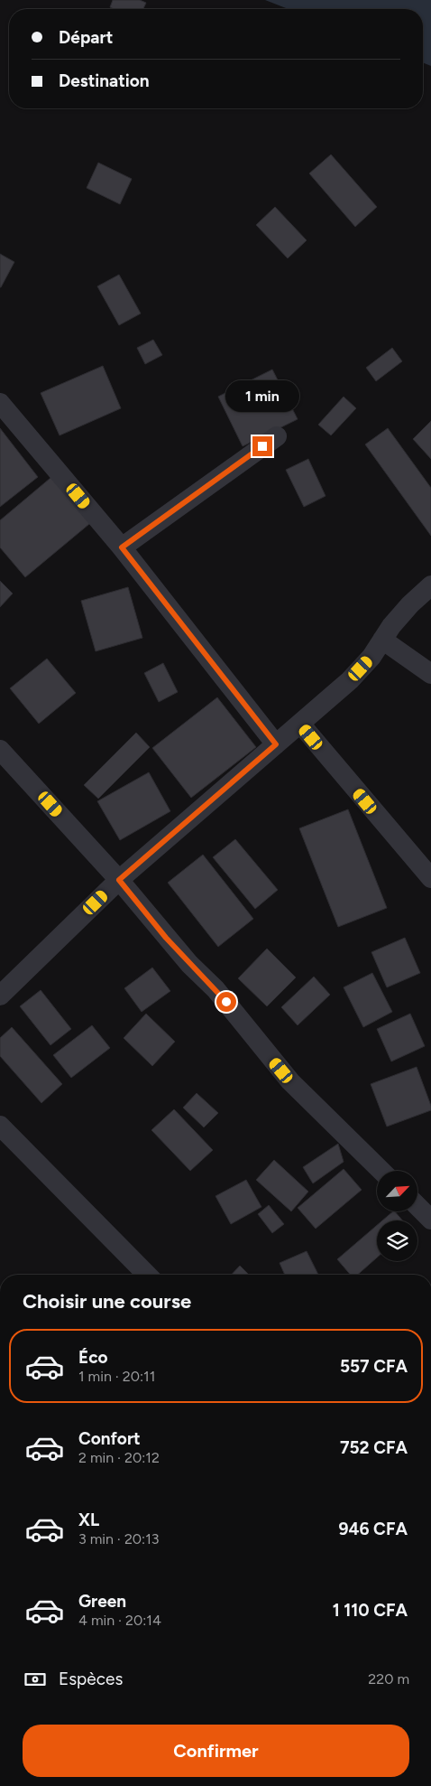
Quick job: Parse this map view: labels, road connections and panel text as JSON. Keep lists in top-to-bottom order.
{
  "north": "top right",
  "page": {
    "banner": ["Départ", "Destination"],
    "bubble": "1 min",
    "heading": "Choisir une course",
    "list": [
      {
        "name": "Éco",
        "note": "1 min · 20:11",
        "value": "557 CFA"
      },
      {
        "name": "Confort",
        "note": "2 min · 20:12",
        "value": "752 CFA"
      },
      {
        "name": "XL",
        "note": "3 min · 20:13",
        "value": "946 CFA"
      },
      {
        "name": "Green",
        "note": "4 min · 20:14",
        "value": "1 110 CFA"
      }
    ],
    "pay": ["Espèces", "220 m"],
    "buttons": "Confirmer"
  }
}
